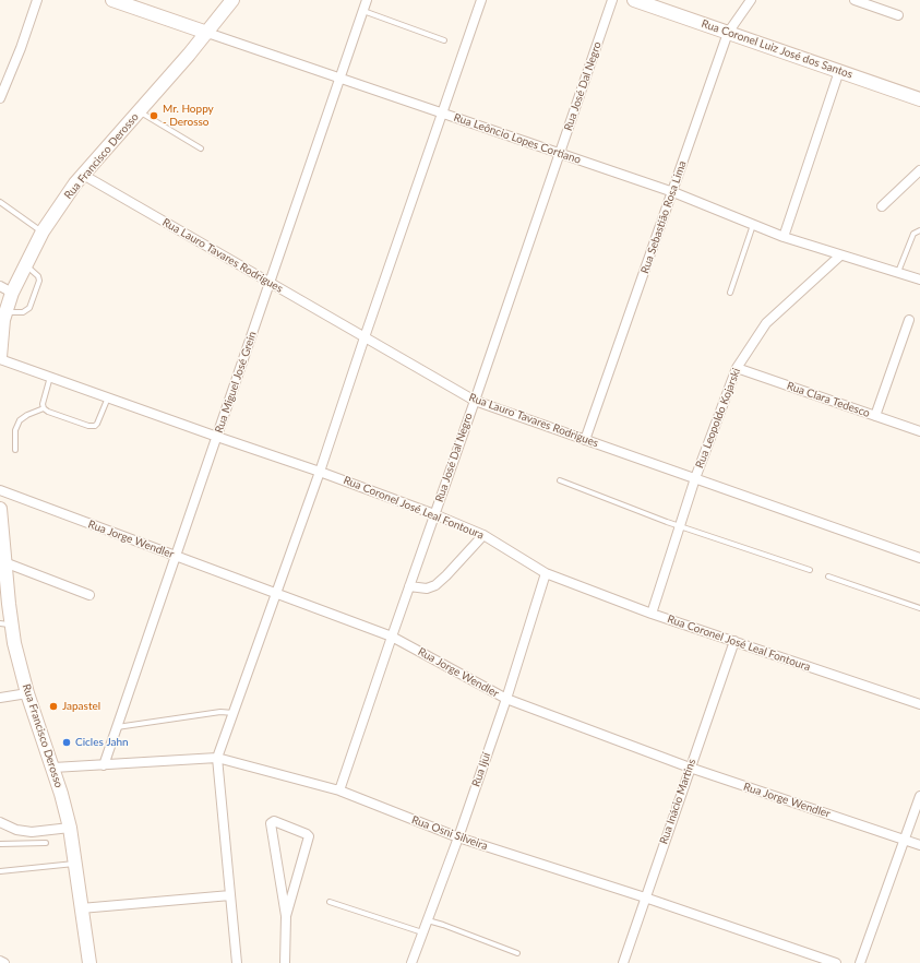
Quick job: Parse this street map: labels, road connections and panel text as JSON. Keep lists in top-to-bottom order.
{
  "streets": {
    "main road": ["Rua Coronel Luiz José dos Santos", "Rua Leôncio Lopes Cortiano", "Rua Francisco Derosso"],
    "street": [
      "Rua José Dal Negro",
      "Rua Sebastião Rosa Lima",
      "Rua Lauro Tavares Rodrigues",
      "Rua Miguel José Grein",
      "Rua Clara Tedesco",
      "Rua Leopoldo Kojarski",
      "Rua Coronel José Leal Fontoura",
      "Rua Jorge Wendler",
      "Rua Ijuí",
      "Rua Inácio Martins",
      "Rua Osni Silveira"
    ]
  },
  "crossings": [
    ["Rua Coronel Luiz José dos Santos", "Rua Sebastião Rosa Lima"],
    ["Rua José Dal Negro", "Rua Leôncio Lopes Cortiano"],
    ["Rua José Dal Negro", "Rua Lauro Tavares Rodrigues"],
    ["Rua José Dal Negro", "Rua Coronel José Leal Fontoura"],
    ["Rua José Dal Negro", "Rua Jorge Wendler"],
    ["Rua José Dal Negro", "Rua Osni Silveira"],
    ["Rua Leôncio Lopes Cortiano", "Rua Francisco Derosso"],
    ["Rua Leôncio Lopes Cortiano", "Rua Sebastião Rosa Lima"],
    ["Rua Leôncio Lopes Cortiano", "Rua Miguel José Grein"],
    ["Rua Leôncio Lopes Cortiano", "Rua Leopoldo Kojarski"],
    ["Rua Francisco Derosso", "Rua Lauro Tavares Rodrigues"],
    ["Rua Francisco Derosso", "Rua Coronel José Leal Fontoura"],
    ["Rua Francisco Derosso", "Rua Osni Silveira"],
    ["Rua Sebastião Rosa Lima", "Rua Lauro Tavares Rodrigues"],
    ["Rua Lauro Tavares Rodrigues", "Rua Miguel José Grein"],
    ["Rua Lauro Tavares Rodrigues", "Rua Leopoldo Kojarski"],
    ["Rua Miguel José Grein", "Rua Coronel José Leal Fontoura"],
    ["Rua Miguel José Grein", "Rua Jorge Wendler"],
    ["Rua Miguel José Grein", "Rua Osni Silveira"],
    ["Rua Clara Tedesco", "Rua Leopoldo Kojarski"],
    ["Rua Leopoldo Kojarski", "Rua Coronel José Leal Fontoura"],
    ["Rua Coronel José Leal Fontoura", "Rua Ijuí"],
    ["Rua Coronel José Leal Fontoura", "Rua Inácio Martins"],
    ["Rua Jorge Wendler", "Rua Ijuí"],
    ["Rua Jorge Wendler", "Rua Inácio Martins"],
    ["Rua Ijuí", "Rua Osni Silveira"],
    ["Rua Inácio Martins", "Rua Osni Silveira"]
  ],
  "places": ["Mr. Hoppy - Derosso", "Japastel", "Cicles Jahn"]
}
